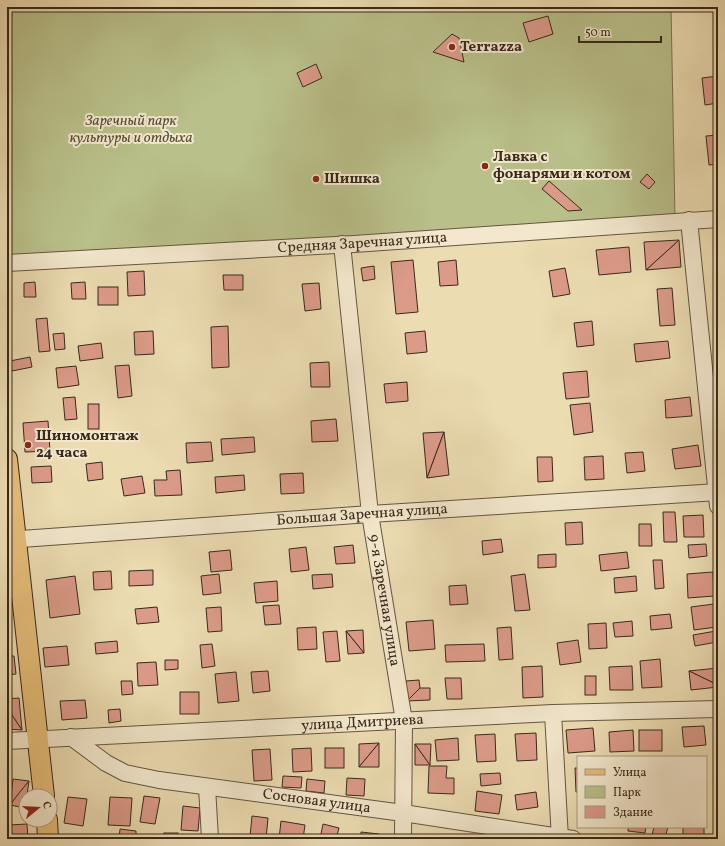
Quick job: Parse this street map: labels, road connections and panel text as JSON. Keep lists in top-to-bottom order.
{
  "streets": {
    "street": [
      "Средняя Заречная улица",
      "Большая Заречная улица",
      "9-я Заречная улица",
      "улица Дмитриева",
      "Сосновая улица"
    ]
  },
  "crossings": [
    ["Средняя Заречная улица", "9-я Заречная улица"],
    ["Большая Заречная улица", "9-я Заречная улица"],
    ["9-я Заречная улица", "улица Дмитриева"],
    ["9-я Заречная улица", "Сосновая улица"],
    ["улица Дмитриева", "Сосновая улица"]
  ],
  "parks": ["Заречный парк культуры и отдыха"],
  "places": [
    "Terrazza",
    "Лавка с фонарями и котом",
    "Шишка",
    "Шиномонтаж 24 часа"
  ],
  "legend": ["Улица", "Парк", "Здание"],
  "scale_bar": "50 m",
  "north": "right"
}
